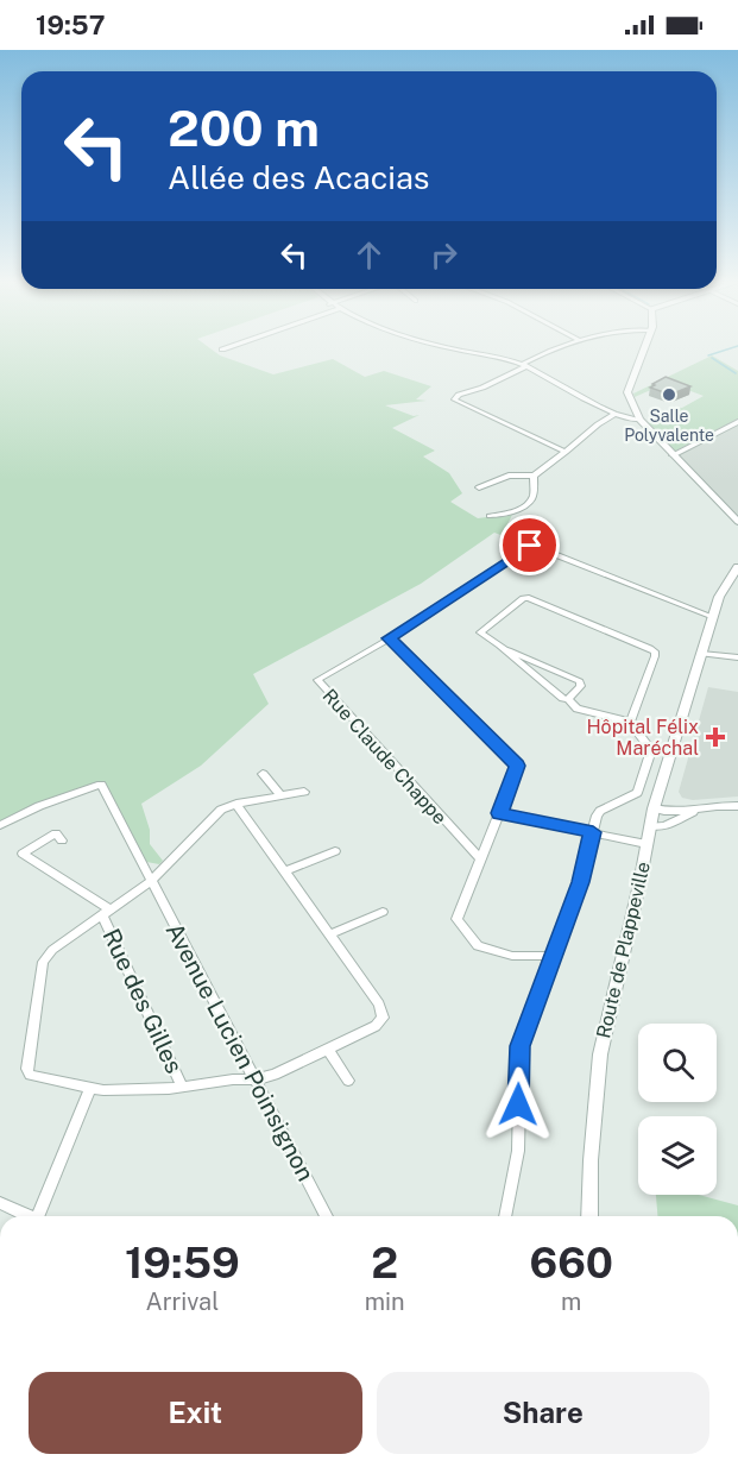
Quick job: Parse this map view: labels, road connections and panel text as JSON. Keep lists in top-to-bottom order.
{
  "streets": {
    "street": [
      "Rue Claude Chappe",
      "Route de Plappeville",
      "Rue des Gilles",
      "Avenue Lucien Poinsignon"
    ]
  },
  "places": {
    "other": ["Salle Polyvalente"],
    "health": ["Hôpital Félix Maréchal"]
  },
  "page": {
    "status": "19:57",
    "turn": ["200 m", "Allée des Acacias"],
    "eta": [
      "19:59",
      "Arrival",
      "2",
      "min",
      "660",
      "m"
    ],
    "buttons": ["Exit", "Share"]
  }
}
